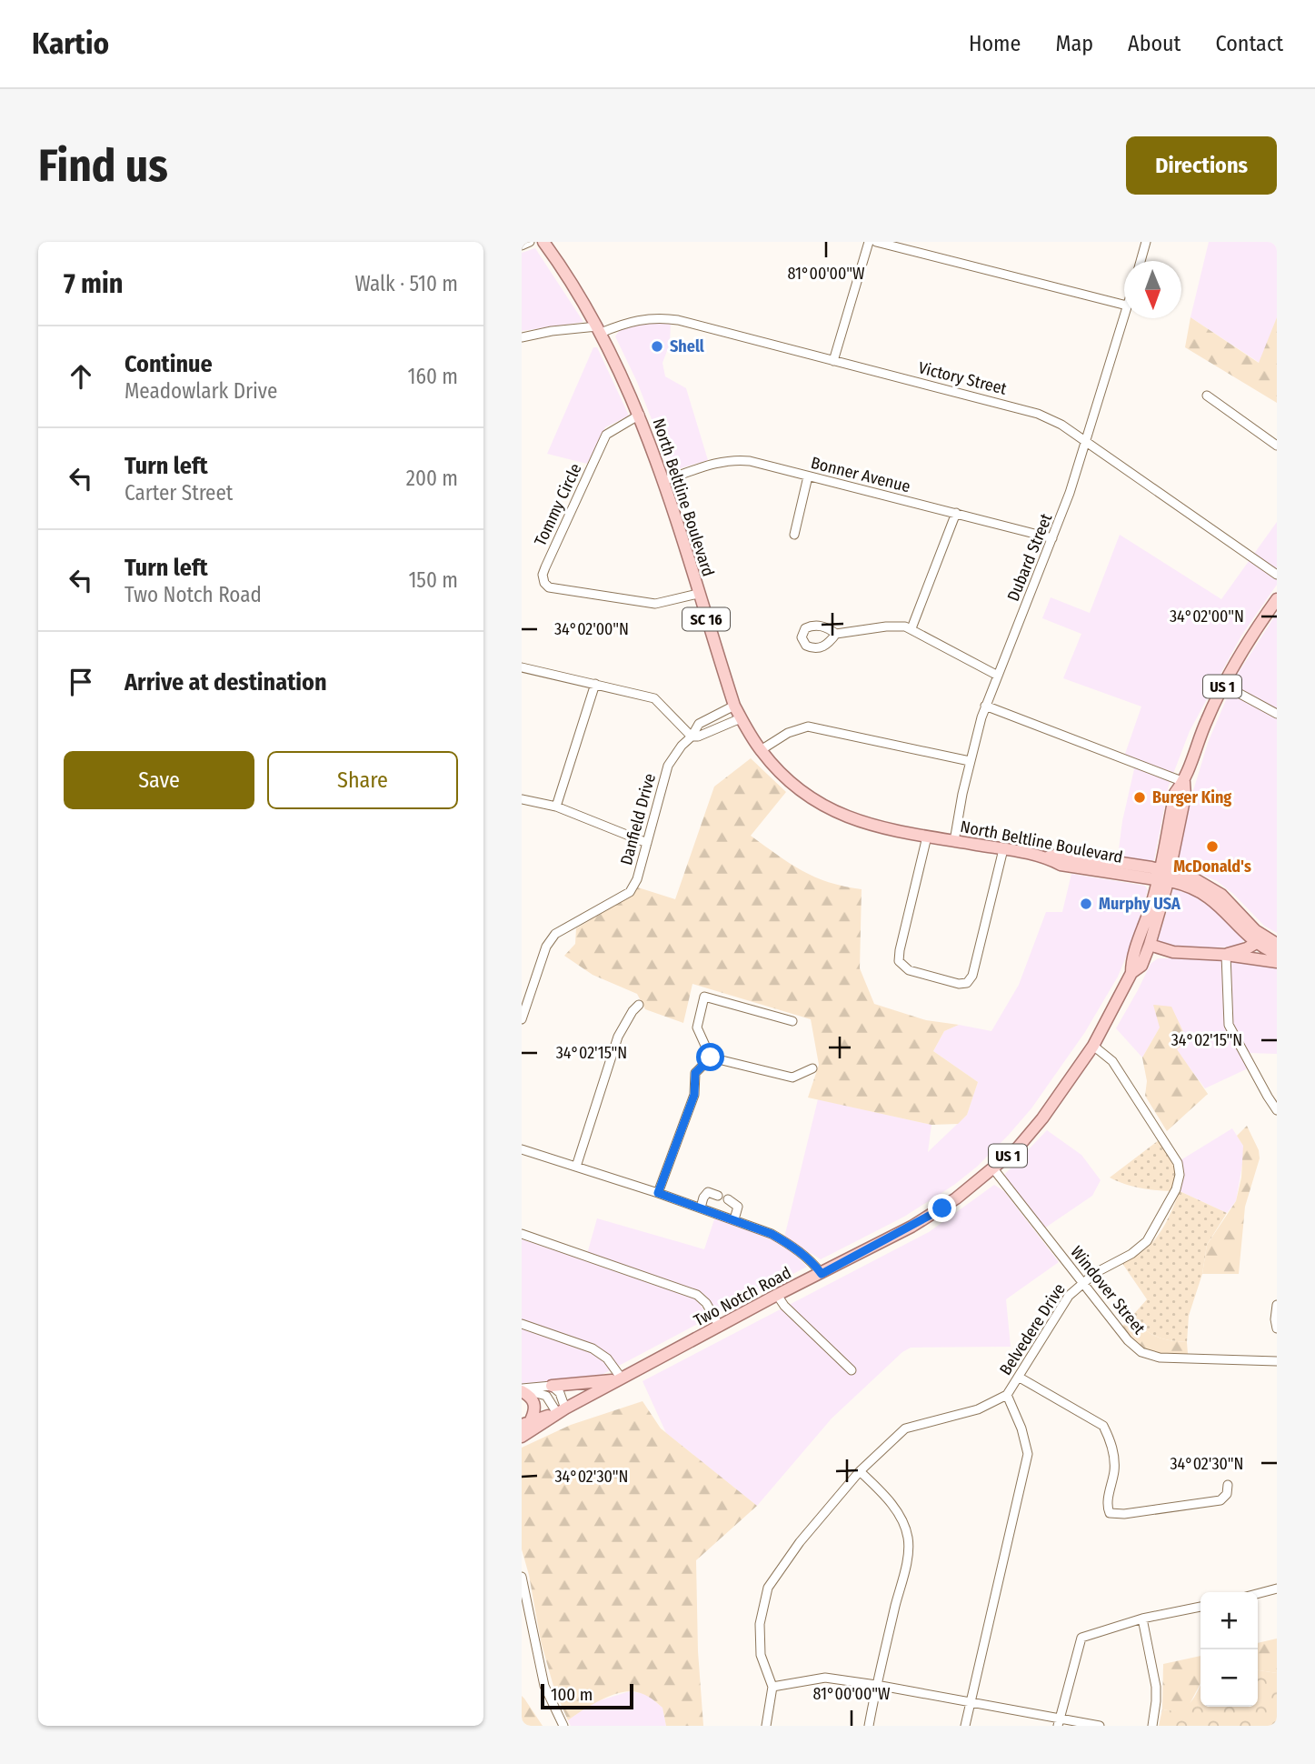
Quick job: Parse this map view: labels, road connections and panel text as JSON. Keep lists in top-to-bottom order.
{
  "streets": {
    "main road": [
      "North Beltline Boulevard",
      "SC 16",
      "US 1",
      "Two Notch Road"
    ],
    "street": [
      "Victory Street",
      "Bonner Avenue",
      "Tommy Circle",
      "Dubard Street",
      "Danfield Drive",
      "Windover Street",
      "Belvedere Drive"
    ]
  },
  "crossings": [
    ["Victory Street", "North Beltline Boulevard"],
    ["Victory Street", "Dubard Street"],
    ["Bonner Avenue", "North Beltline Boulevard"],
    ["Bonner Avenue", "Dubard Street"],
    ["North Beltline Boulevard", "Tommy Circle"],
    ["North Beltline Boulevard", "Dubard Street"],
    ["North Beltline Boulevard", "Danfield Drive"],
    ["North Beltline Boulevard", "Two Notch Road"],
    ["Windover Street", "Two Notch Road"],
    ["Windover Street", "Belvedere Drive"],
    ["Two Notch Road", "Belvedere Drive"]
  ],
  "places": [
    "Shell",
    "Burger King",
    "McDonald's",
    "Murphy USA"
  ],
  "scale_bar": "100 m",
  "north": "bottom",
  "page": {
    "header": "Kartio",
    "nav": [
      "Home",
      "Map",
      "About",
      "Contact"
    ],
    "buttons": [
      "Directions",
      ["Save", "Share"]
    ],
    "title": "Find us",
    "heading": ["7 min", "Walk · 510 m"],
    "list": [
      ["Continue", "Meadowlark Drive", "160 m"],
      ["Turn left", "Carter Street", "200 m"],
      ["Turn left", "Two Notch Road", "150 m"],
      "Arrive at destination"
    ],
    "map_buttons": ["+", "−"],
    "scale": "100 m"
  },
  "coordinates": [
    "81°00'00\"W",
    "34°02'00\"N",
    "34°02'15\"N",
    "34°02'30\"N"
  ]
}
